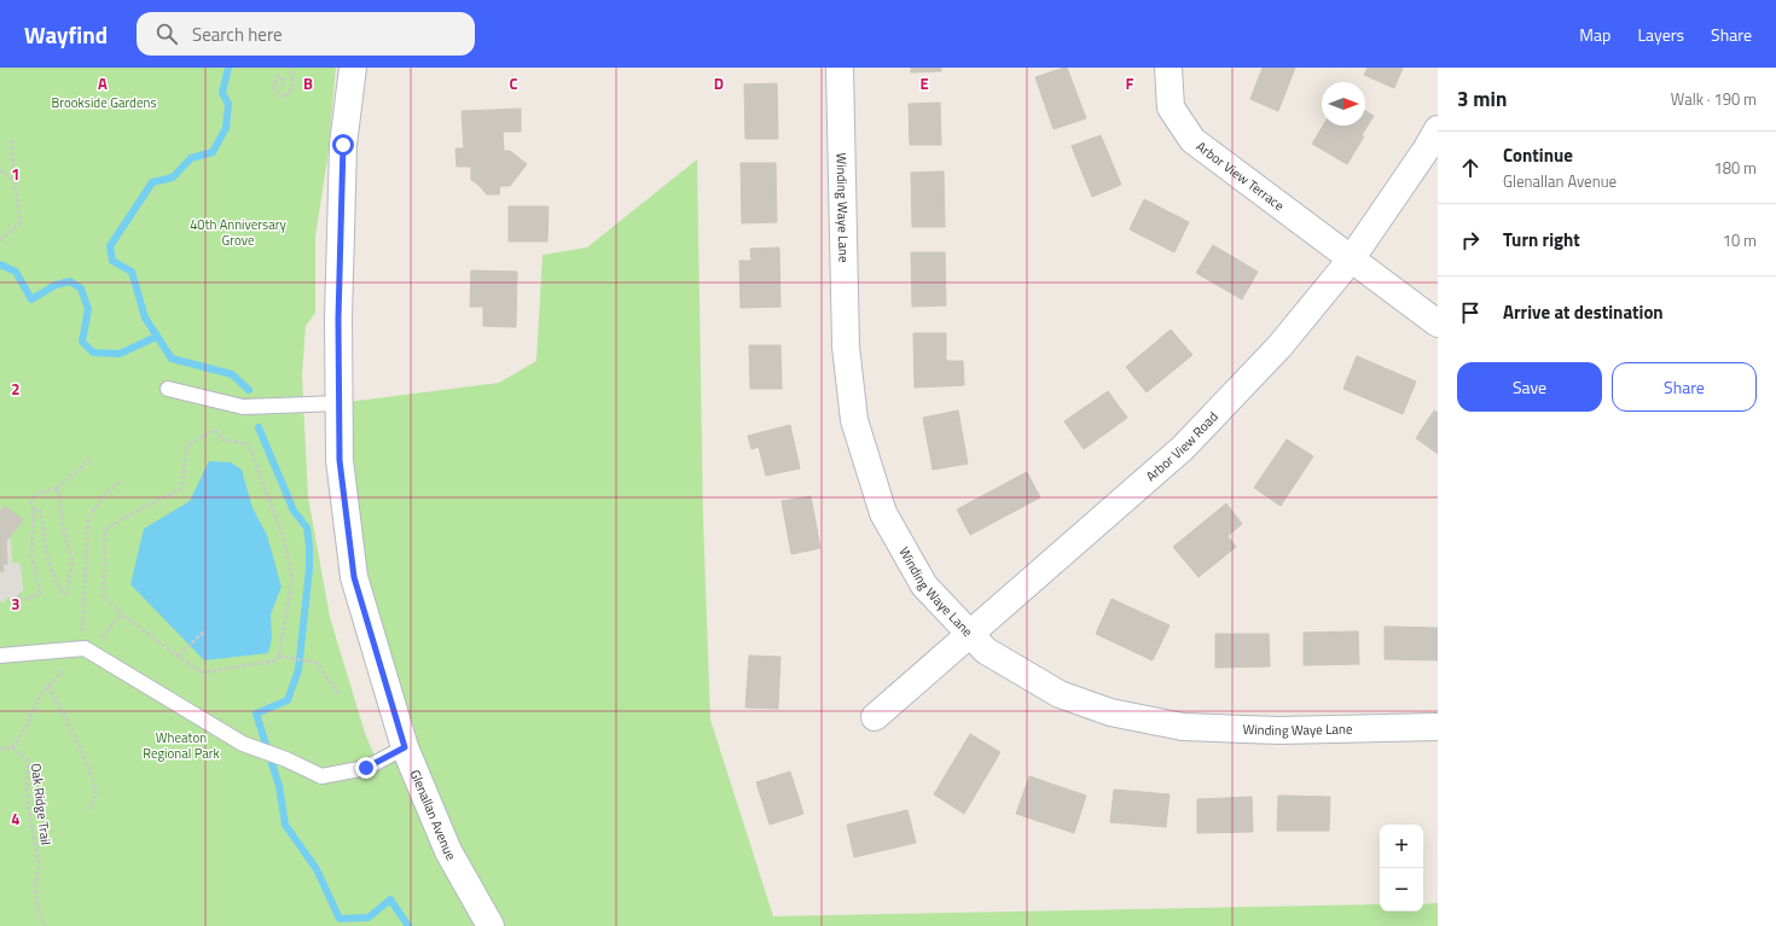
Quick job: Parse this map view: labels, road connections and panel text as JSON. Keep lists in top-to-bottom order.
{
  "streets": {
    "street": [
      "Arbor View Terrace",
      "Winding Waye Lane",
      "Arbor View Road",
      "Glenallan Avenue"
    ],
    "path": ["Oak Ridge Trail"]
  },
  "crossings": [
    ["Arbor View Terrace", "Arbor View Road"],
    ["Winding Waye Lane", "Arbor View Road"]
  ],
  "parks": ["Brookside Gardens", "40th Anniversary Grove", "Wheaton Regional Park"],
  "north": "right",
  "page": {
    "header": "Wayfind",
    "search": "Search here",
    "nav": ["Map", "Layers", "Share"],
    "heading": ["3 min", "Walk · 190 m"],
    "list": [
      ["Continue", "Glenallan Avenue", "180 m"],
      ["Turn right", "10 m"],
      "Arrive at destination"
    ],
    "buttons": ["Save", "Share"],
    "map_buttons": ["+", "−"]
  },
  "grid": {
    "columns": [
      "A",
      "B",
      "C",
      "D",
      "E",
      "F"
    ],
    "rows": [
      "1",
      "2",
      "3",
      "4"
    ]
  }
}
